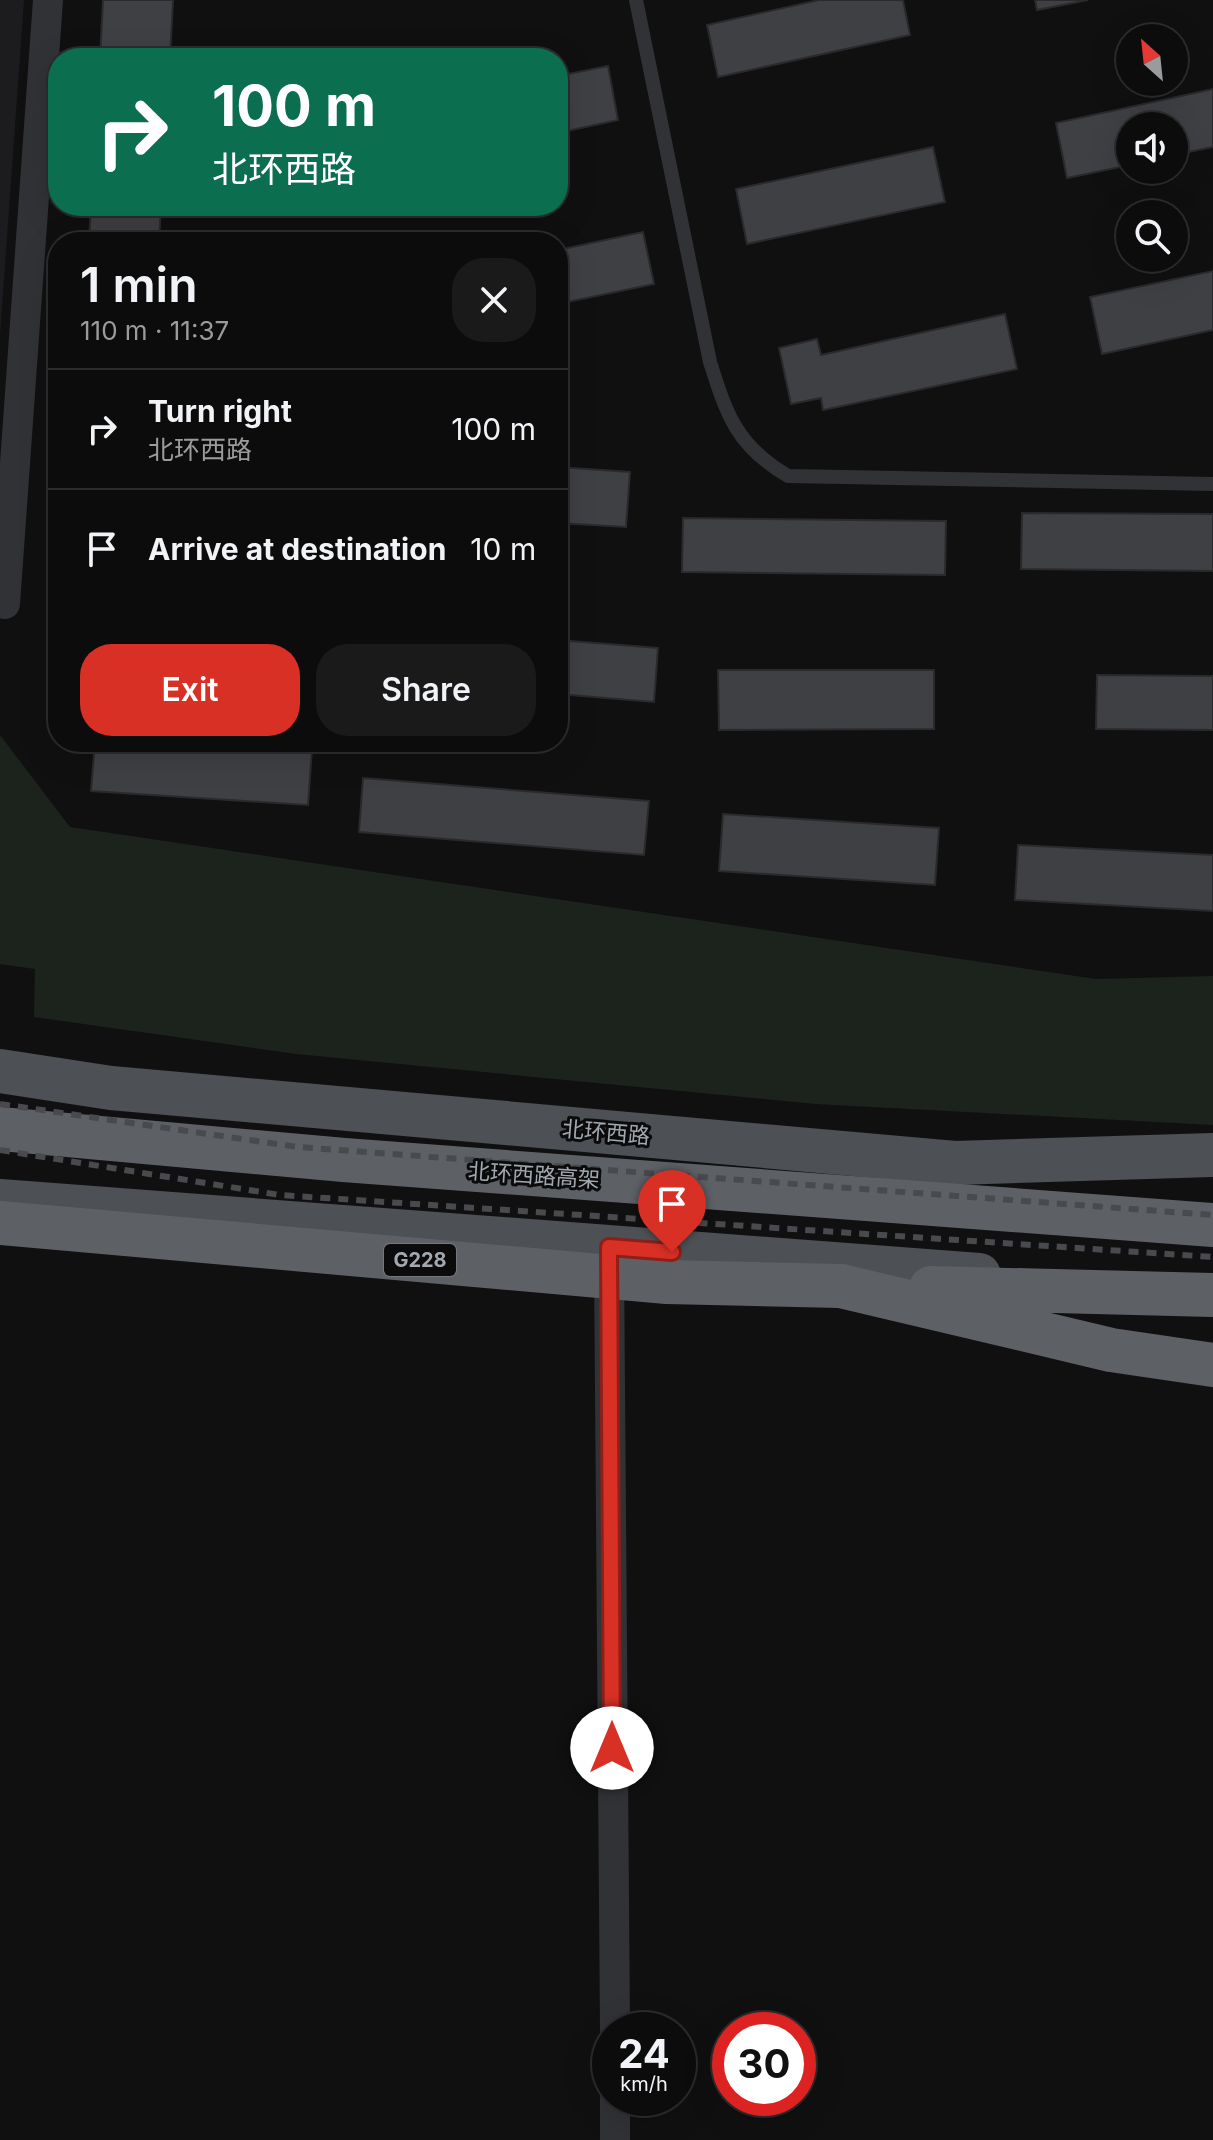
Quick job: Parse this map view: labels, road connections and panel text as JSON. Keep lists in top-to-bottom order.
{
  "streets": {
    "highway": ["北环西路高架", "G228"],
    "main road": ["北环西路"]
  },
  "north": "top left",
  "page": {
    "turn": ["100 m", "北环西路"],
    "heading": ["1 min", "110 m · 11:37"],
    "list": [
      {
        "name": "Turn right",
        "note": "北环西路",
        "value": "100 m"
      },
      {
        "name": "Arrive at destination",
        "value": "10 m"
      }
    ],
    "buttons": ["Exit", "Share"],
    "speed": "24 km/h",
    "limit": "30"
  }
}
